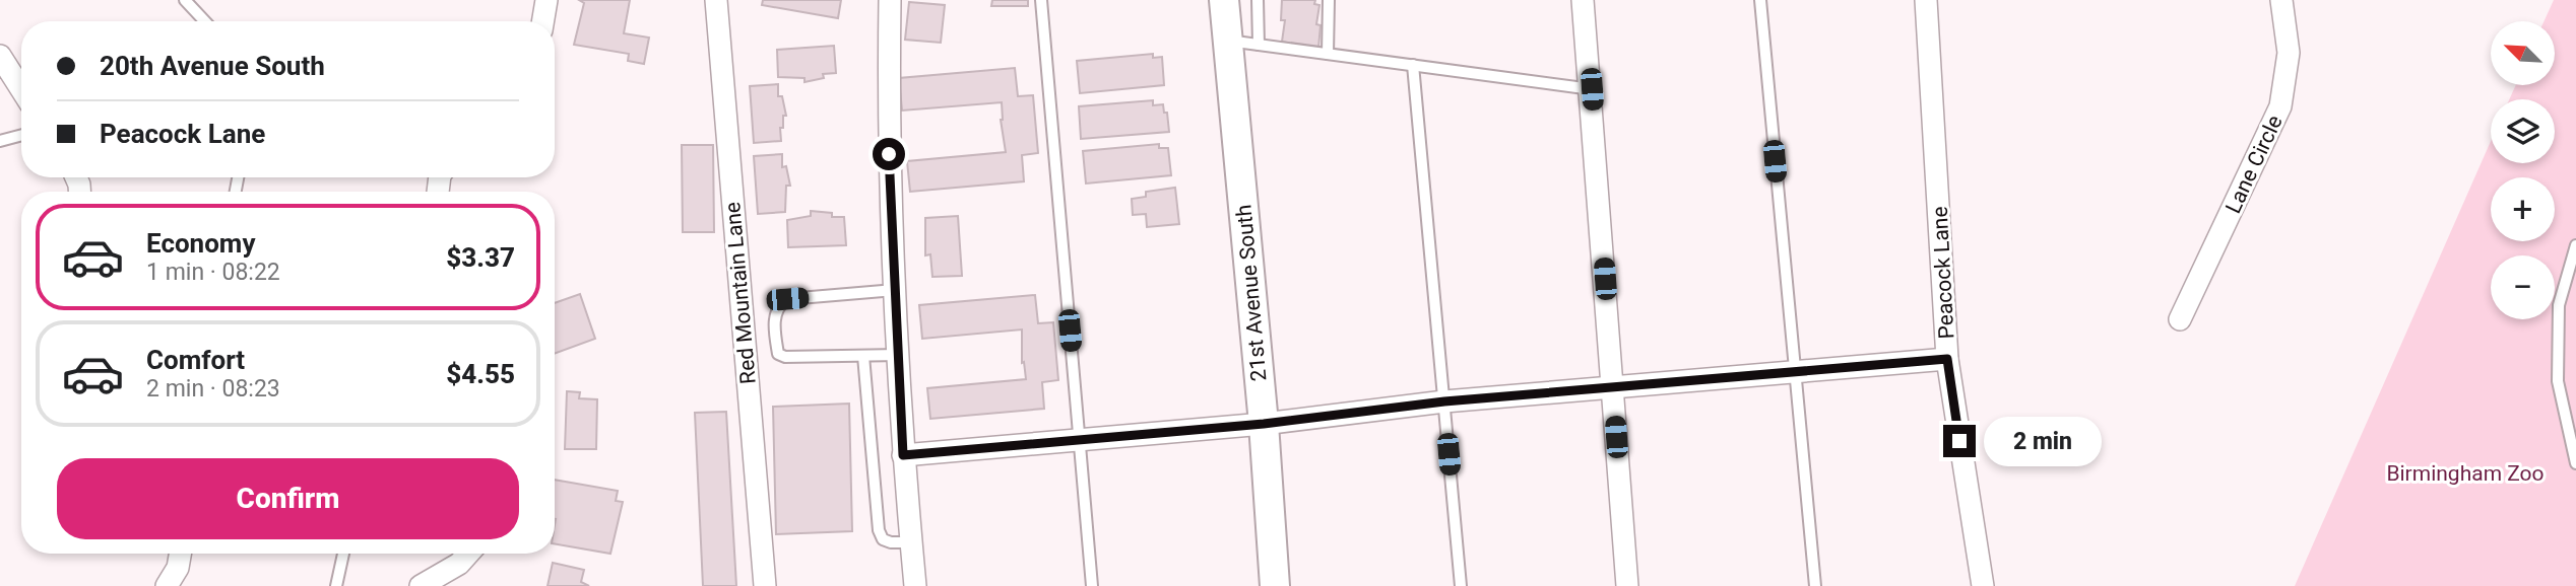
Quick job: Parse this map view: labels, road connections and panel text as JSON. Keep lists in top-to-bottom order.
{
  "streets": {
    "street": [
      "Lane Circle",
      "Peacock Lane",
      "Red Mountain Lane",
      "21st Avenue South"
    ]
  },
  "parks": ["Birmingham Zoo"],
  "north": "top left",
  "page": {
    "map_buttons": ["+", "−"],
    "banner": ["20th Avenue South", "Peacock Lane"],
    "list": [
      {
        "name": "Economy",
        "note": "1 min · 08:22",
        "value": "$3.37"
      },
      {
        "name": "Comfort",
        "note": "2 min · 08:23",
        "value": "$4.55"
      }
    ],
    "bubble": "2 min",
    "buttons": "Confirm"
  }
}
